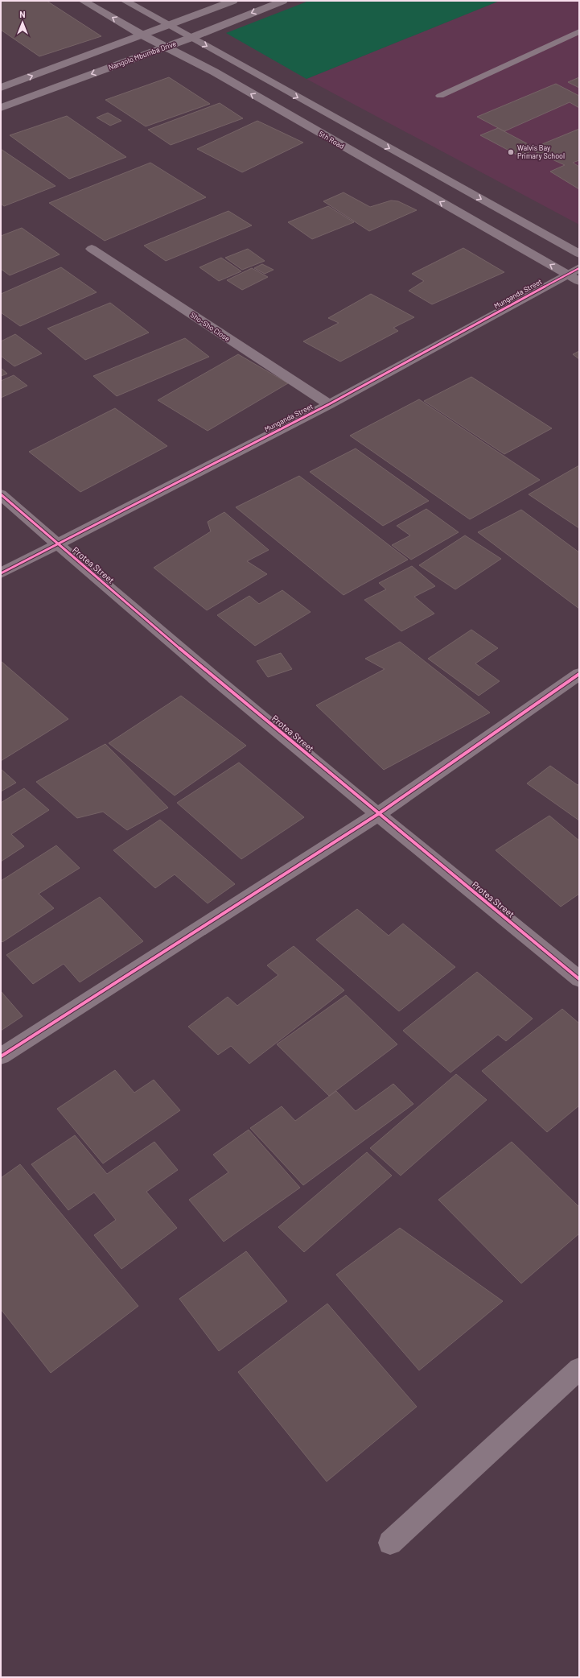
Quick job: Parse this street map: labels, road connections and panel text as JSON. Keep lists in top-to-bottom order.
{
  "streets": {
    "street": [
      "Nangolo Mbumba Drive",
      "5th Road",
      "Munganda Street",
      "Sho-Sho Close",
      "Protea Street"
    ]
  },
  "crossings": [
    ["Nangolo Mbumba Drive", "5th Road"],
    ["5th Road", "Munganda Street"],
    ["Munganda Street", "Sho-Sho Close"],
    ["Munganda Street", "Protea Street"]
  ],
  "places": ["Walvis Bay Primary School"],
  "north": "top"
}
